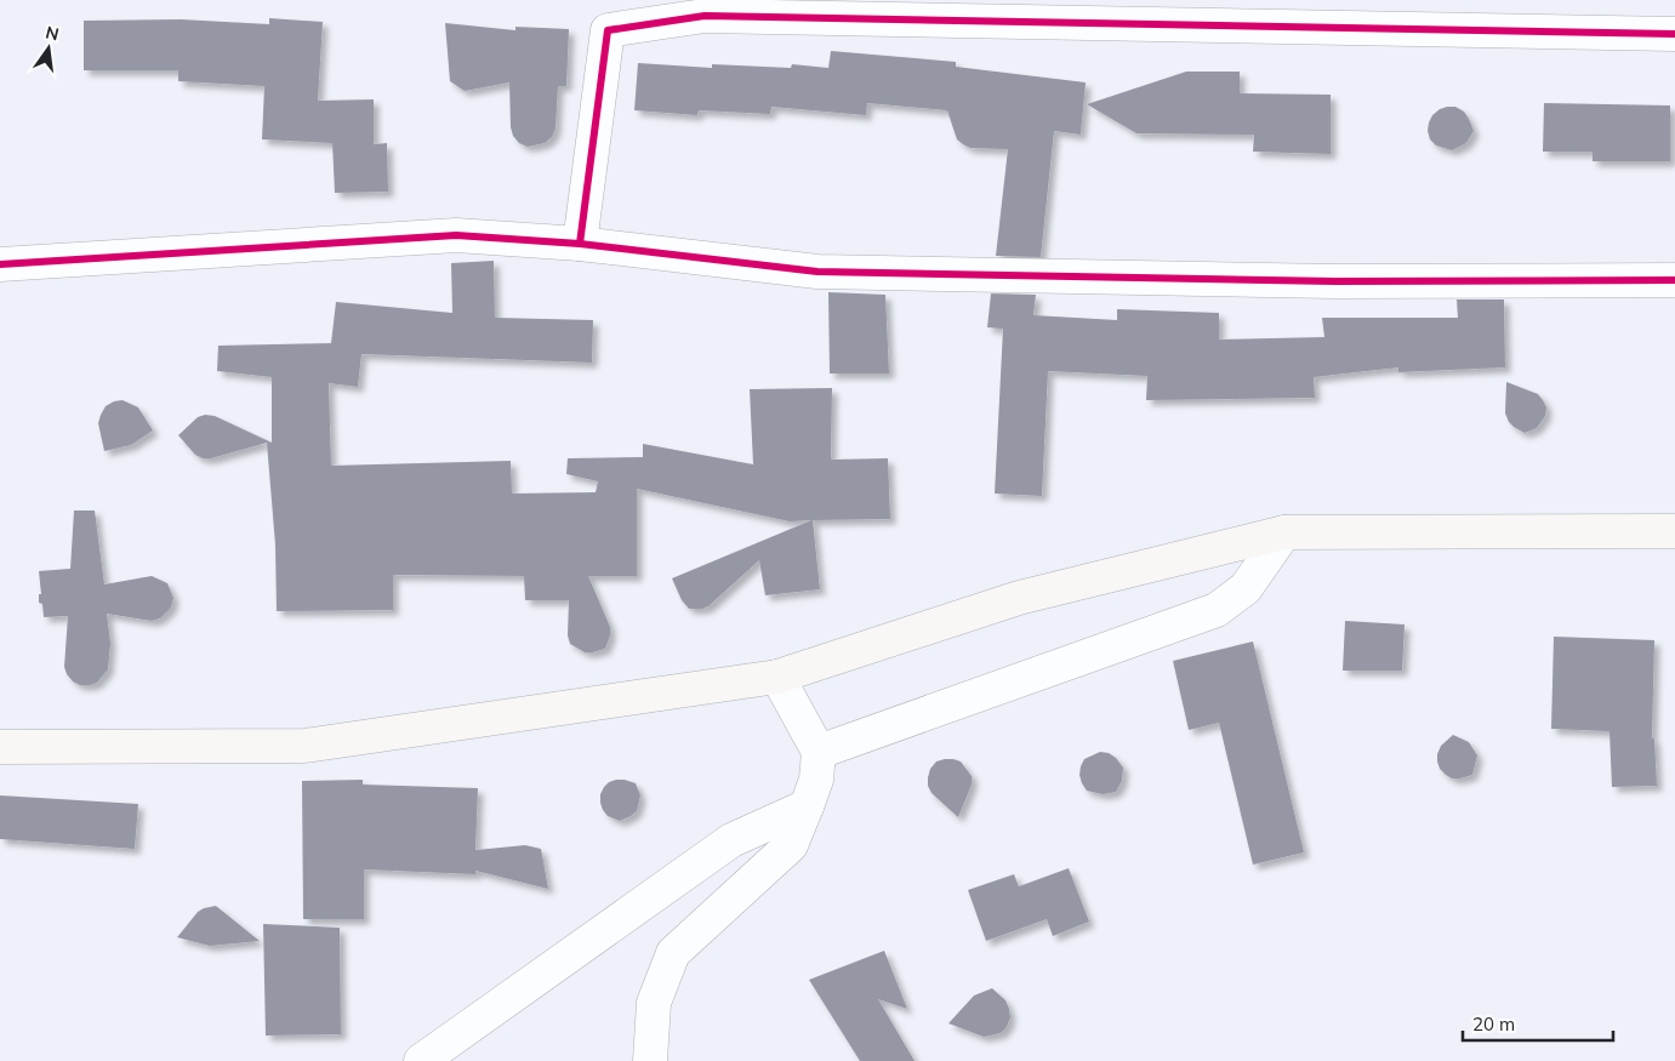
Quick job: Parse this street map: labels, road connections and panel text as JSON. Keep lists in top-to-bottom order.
{
  "scale_bar": "20 m",
  "north": "top"
}
